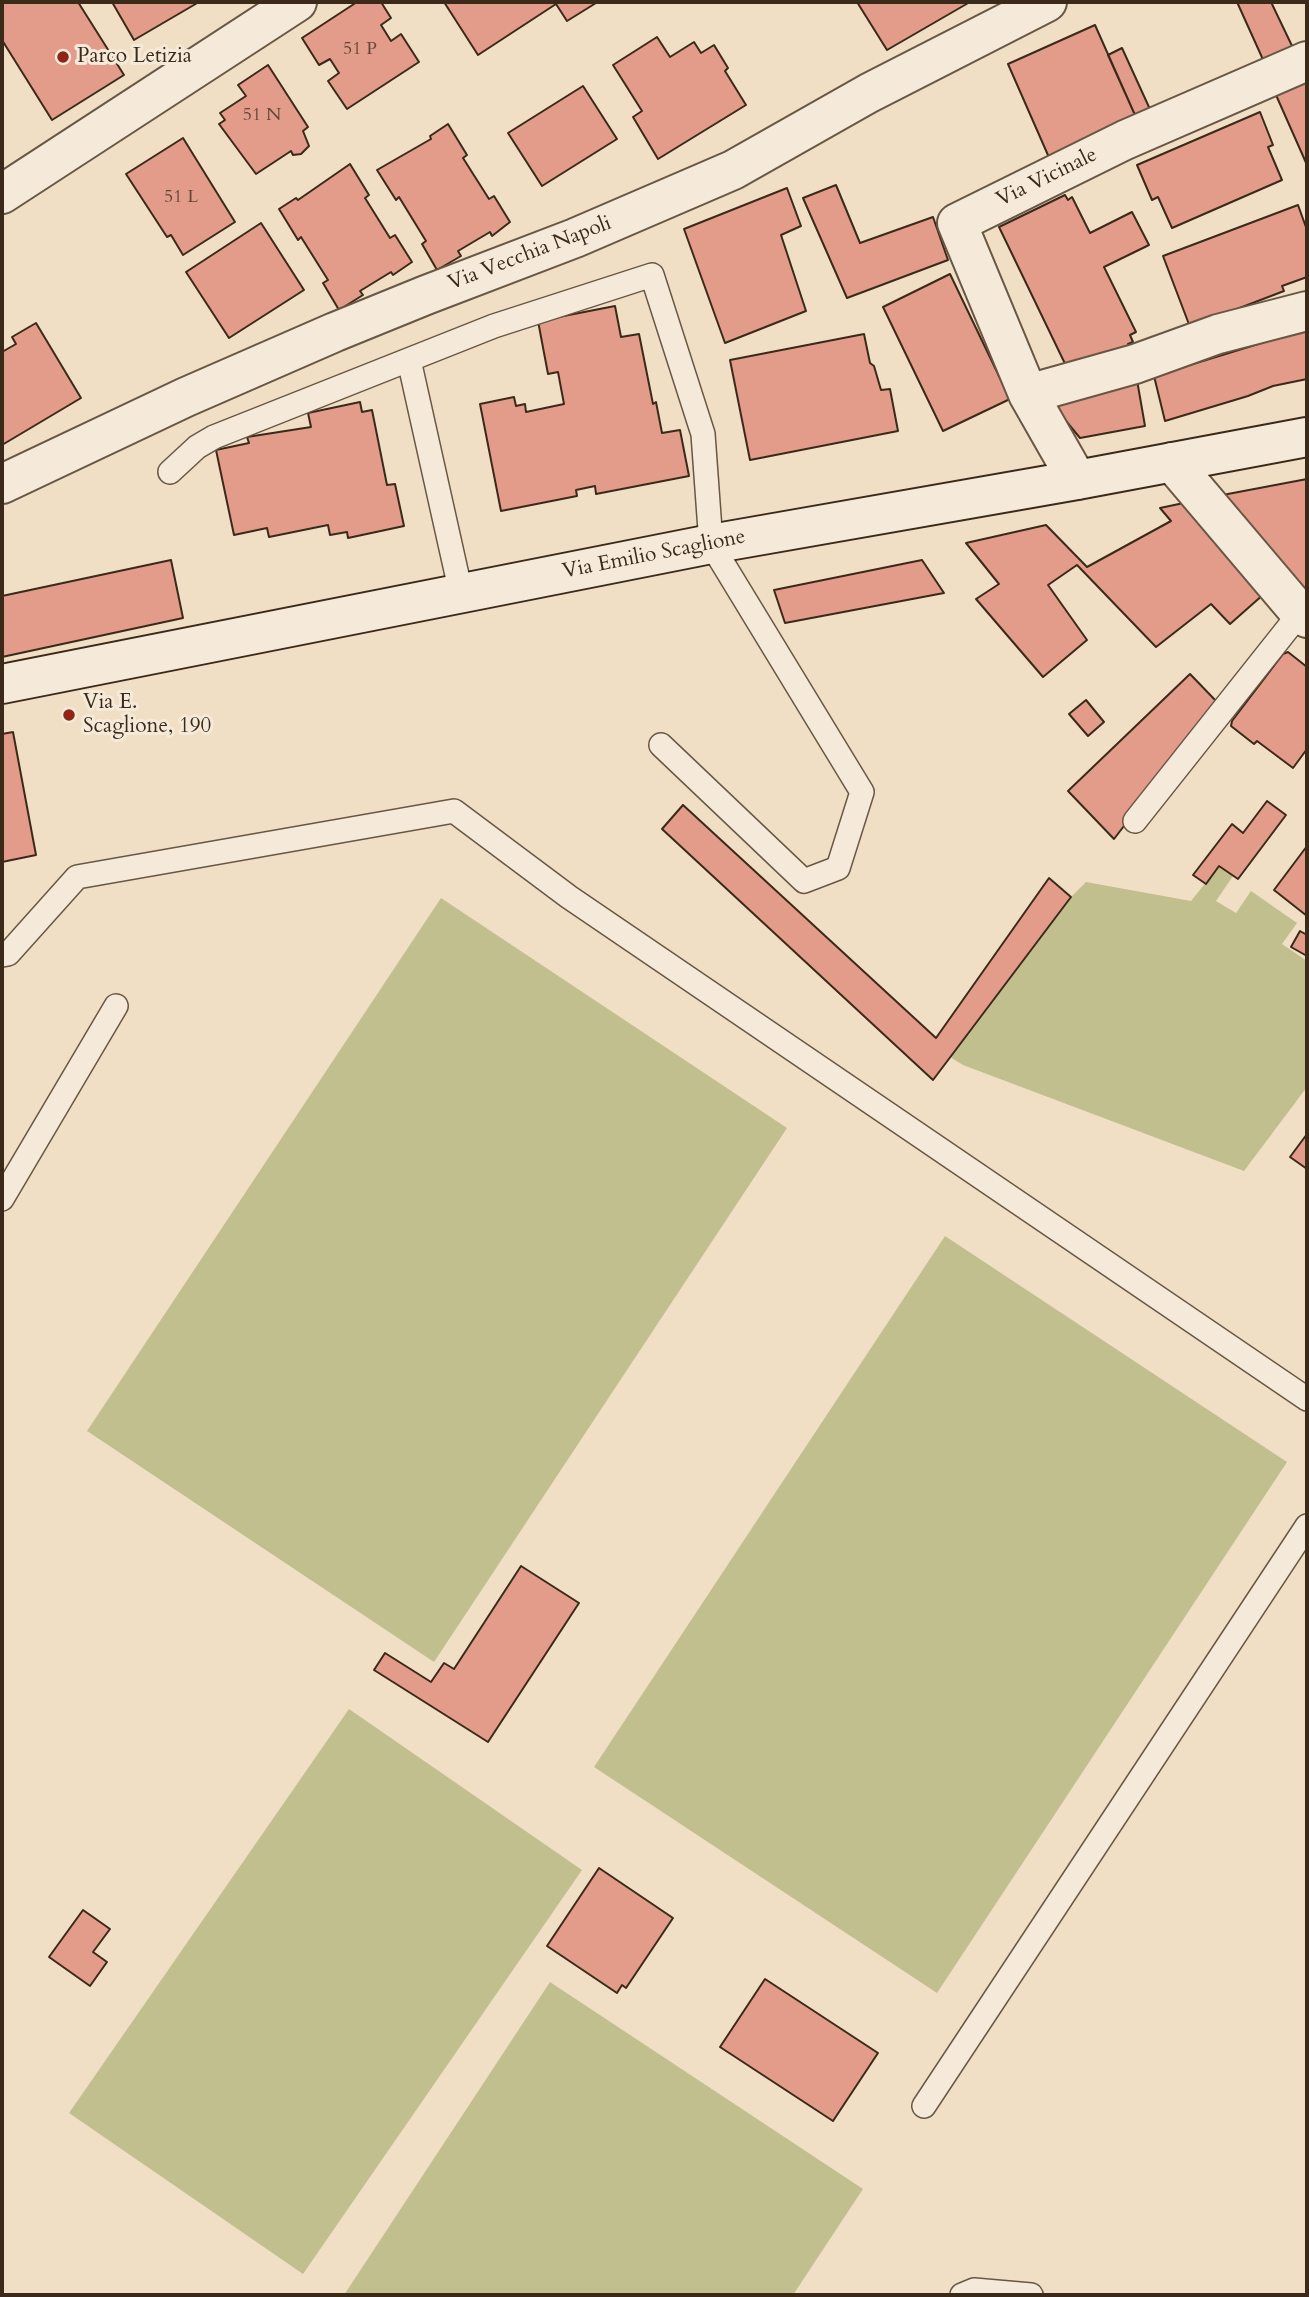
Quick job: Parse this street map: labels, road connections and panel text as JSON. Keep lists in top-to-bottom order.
{
  "streets": {
    "street": ["Via Vicinale", "Via Vecchia Napoli", "Via Emilio Scaglione"]
  },
  "crossings": [
    ["Via Vicinale", "Via Emilio Scaglione"]
  ],
  "places": ["Parco Letizia", "Via E. Scaglione, 190"],
  "house_numbers": ["51 P", "51 N", "51 L"]
}
